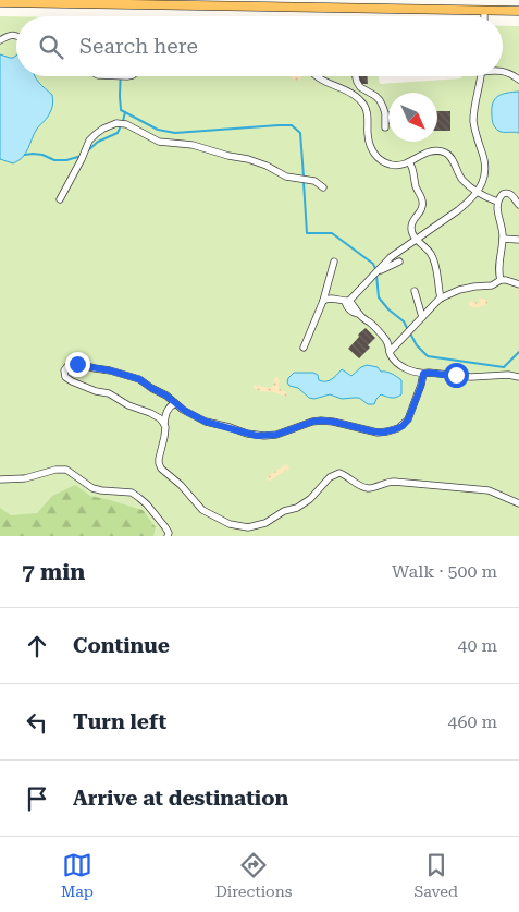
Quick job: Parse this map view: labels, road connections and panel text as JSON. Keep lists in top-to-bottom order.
{
  "north": "bottom right",
  "page": {
    "search": "Search here",
    "heading": ["7 min", "Walk · 500 m"],
    "list": [
      ["Continue", "40 m"],
      ["Turn left", "460 m"],
      "Arrive at destination"
    ],
    "nav": ["Map", "Directions", "Saved"]
  }
}
